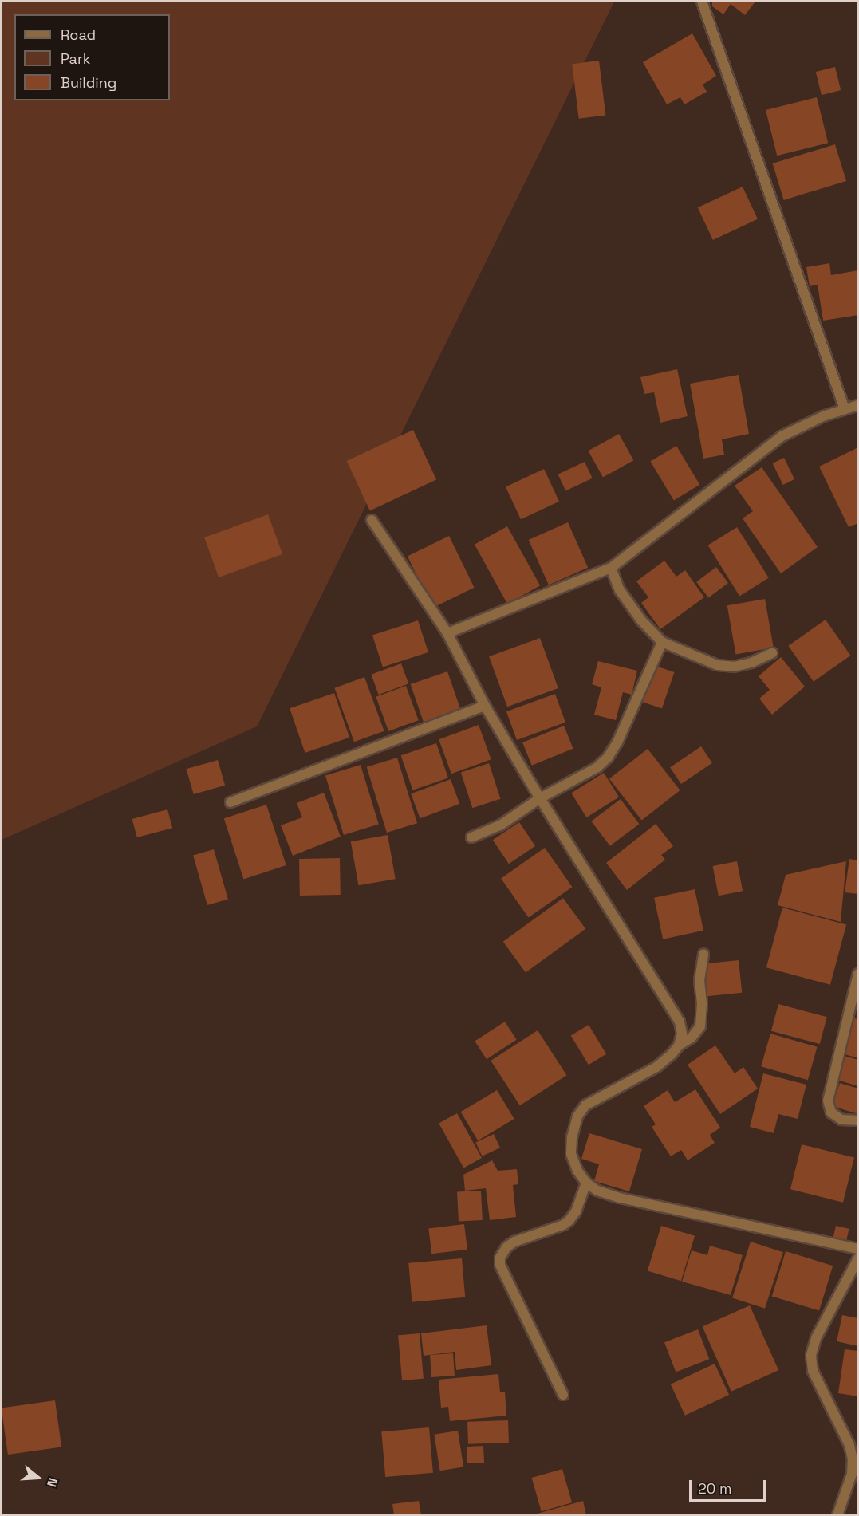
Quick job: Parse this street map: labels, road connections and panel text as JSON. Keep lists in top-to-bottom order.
{
  "legend": ["Road", "Park", "Building"],
  "scale_bar": "20 m",
  "north": "right"
}
